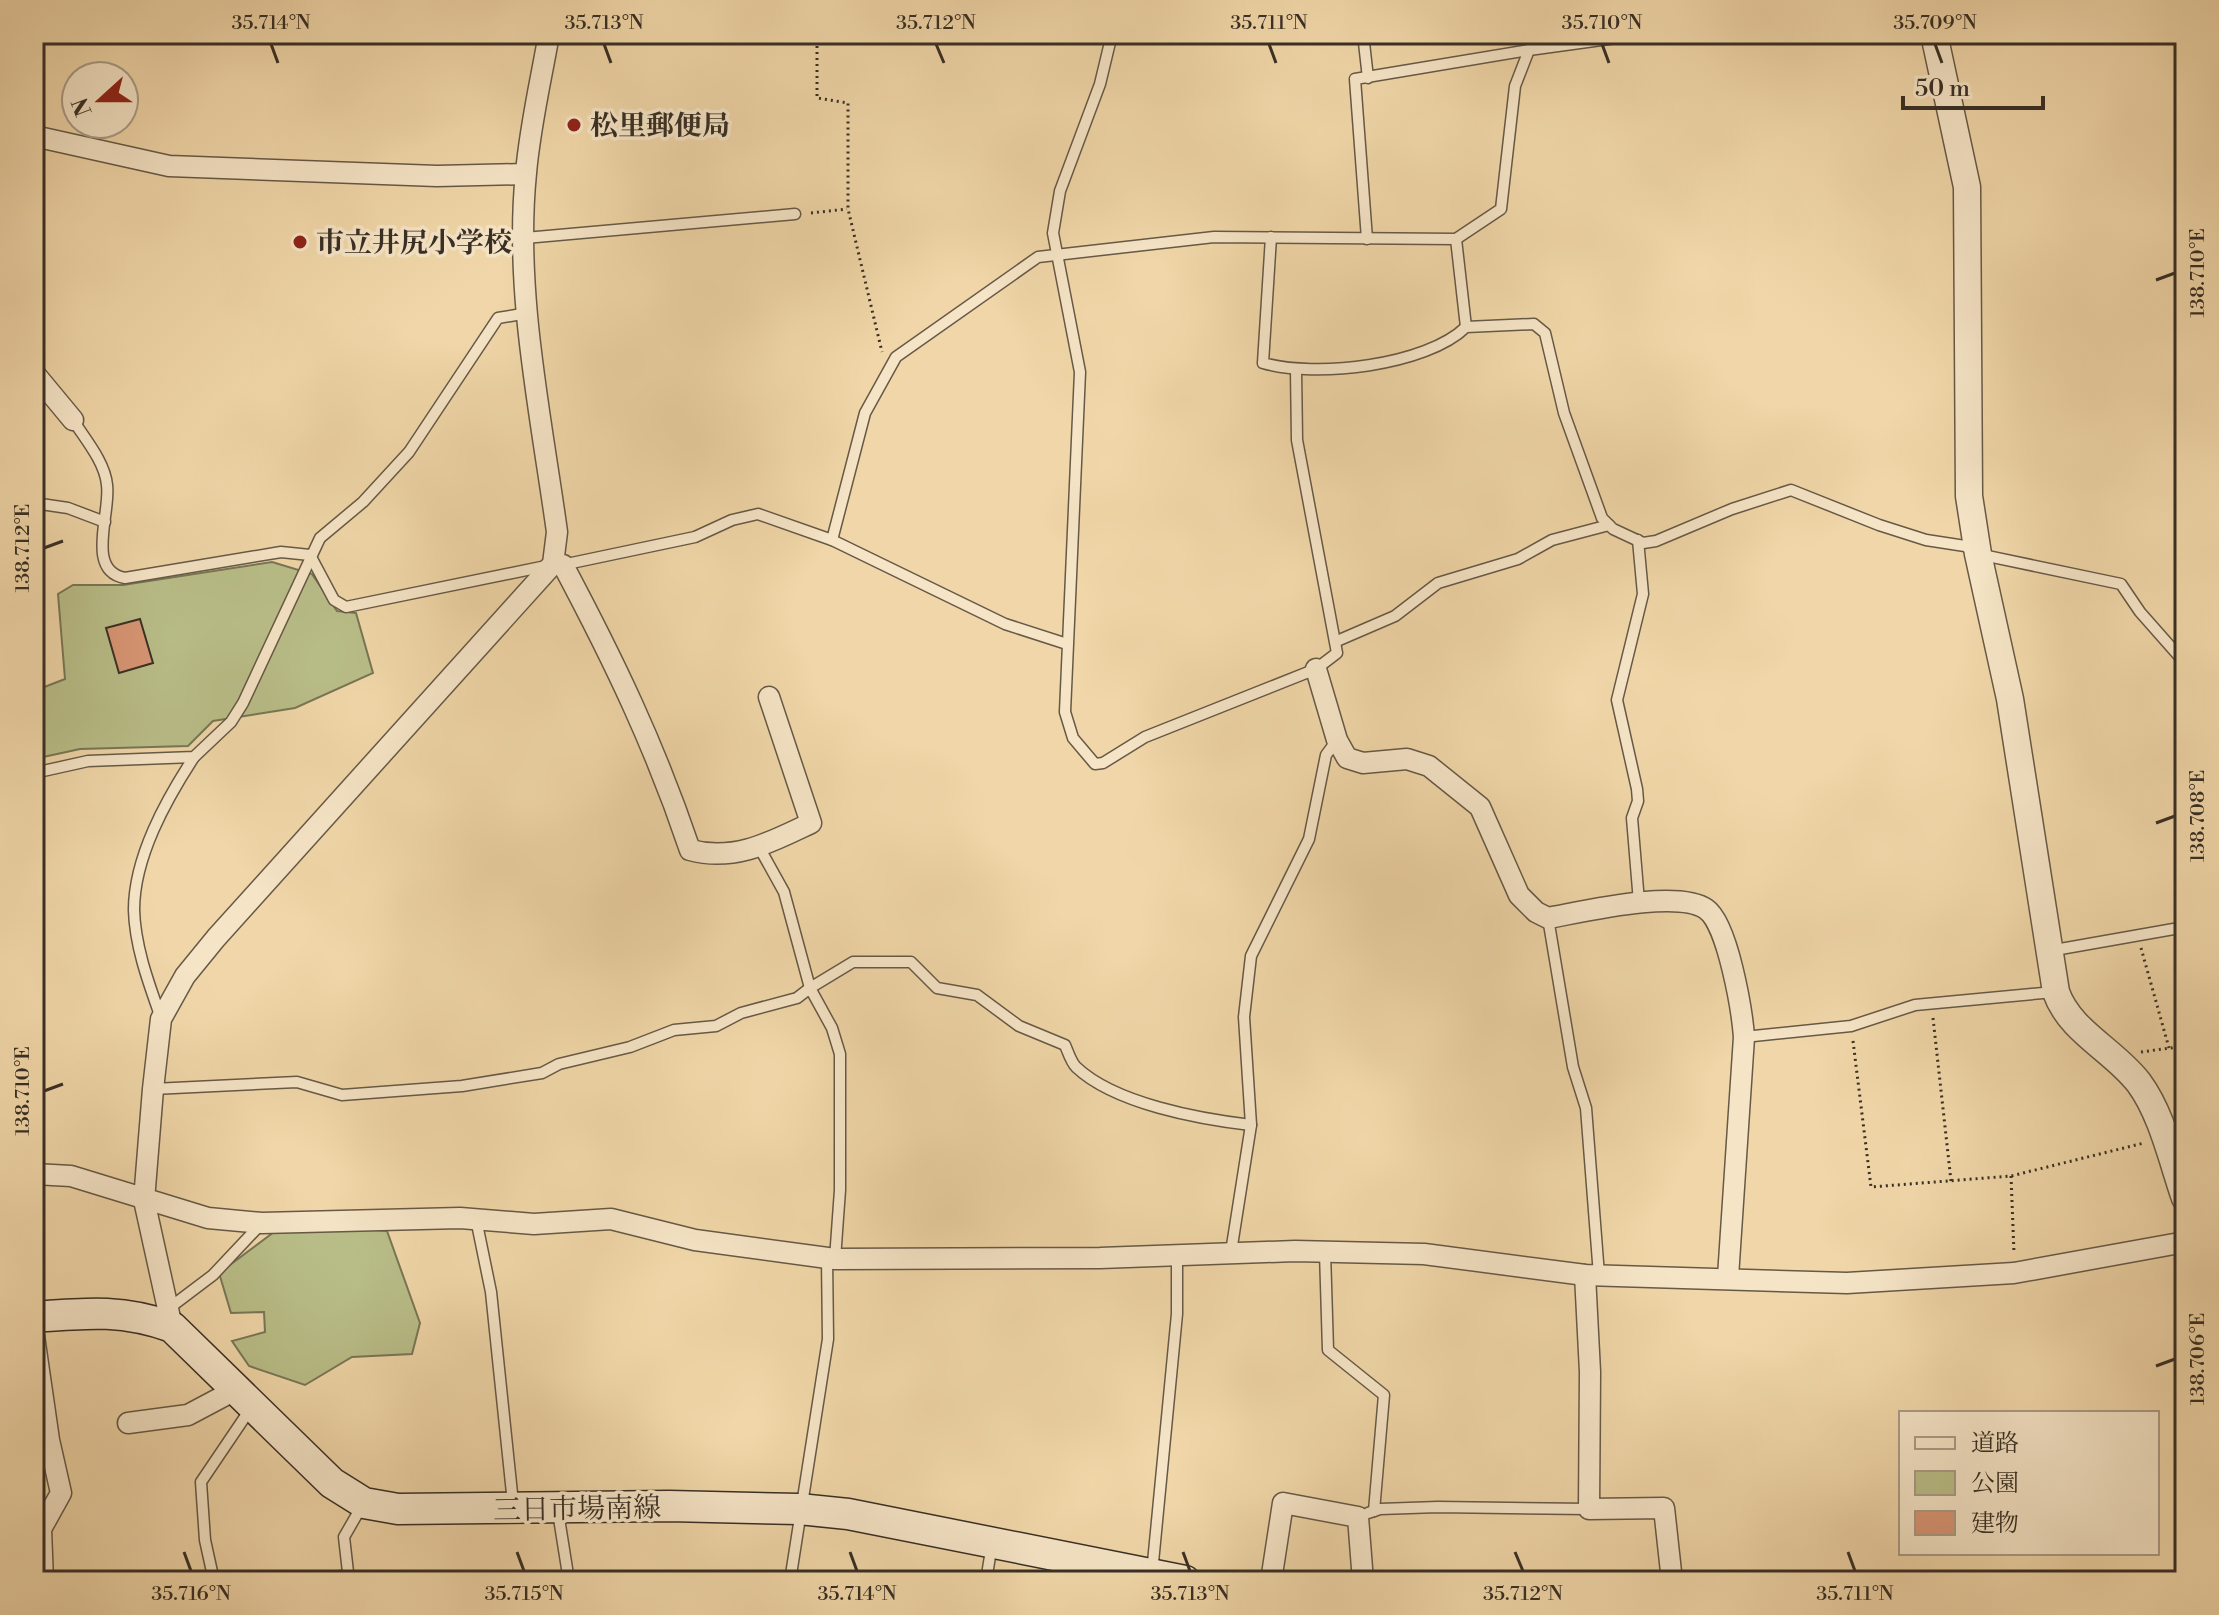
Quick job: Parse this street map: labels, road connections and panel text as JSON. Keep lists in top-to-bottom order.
{
  "streets": {
    "main road": ["三日市場南線"]
  },
  "places": ["松里郵便局", "市立井尻小学校"],
  "legend": ["道路", "公園", "建物"],
  "scale_bar": "50 m",
  "north": "left",
  "coordinates": [
    "35.714°N",
    "35.713°N",
    "35.712°N",
    "35.711°N",
    "35.710°N",
    "35.709°N",
    "138.710°E",
    "138.712°E",
    "138.708°E",
    "138.706°E",
    "35.716°N",
    "35.715°N"
  ]
}
